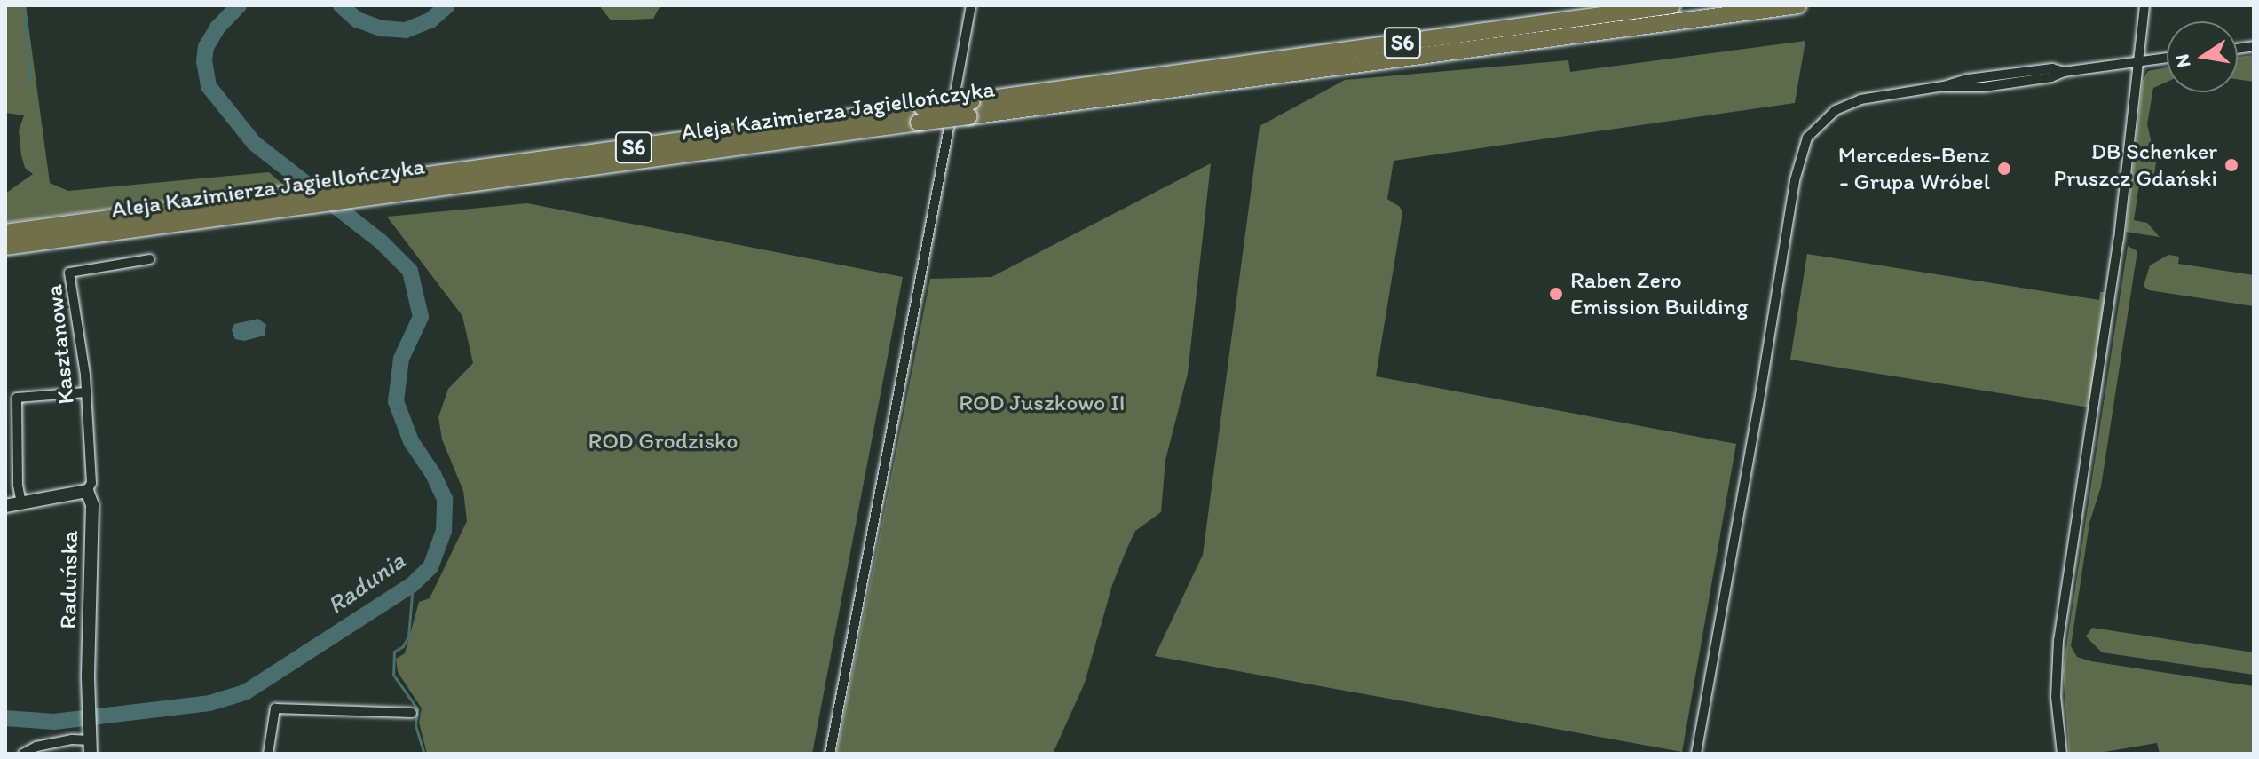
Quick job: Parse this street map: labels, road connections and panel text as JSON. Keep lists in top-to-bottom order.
{
  "streets": {
    "highway": ["S6", "Aleja Kazimierza Jagiellończyka"],
    "street": ["Kasztanowa", "Raduńska"]
  },
  "crossings": [
    ["Kasztanowa", "Raduńska"]
  ],
  "water": ["Radunia"],
  "parks": ["ROD Juszkowo II", "ROD Grodzisko"],
  "places": ["DB Schenker Pruszcz Gdański", "Mercedes-Benz - Grupa Wróbel", "Raben Zero Emission Building"],
  "north": "left"
}
